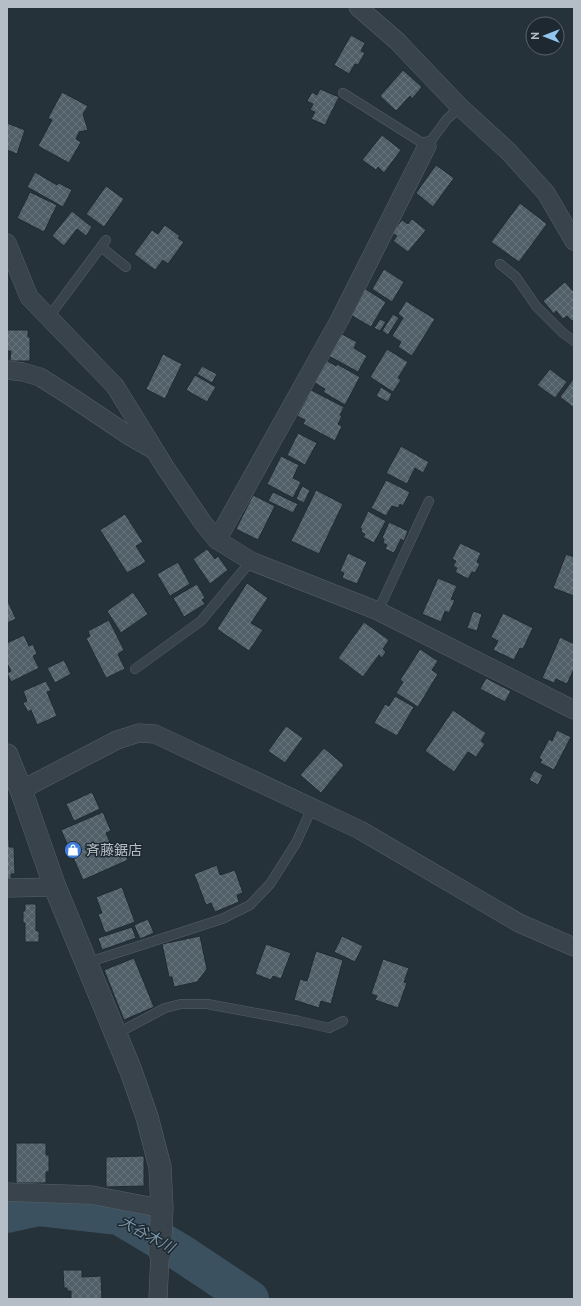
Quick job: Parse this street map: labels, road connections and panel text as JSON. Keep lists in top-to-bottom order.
{
  "water": ["大谷木川"],
  "places": {
    "shop": ["斉藤鋸店"]
  },
  "north": "left"
}
